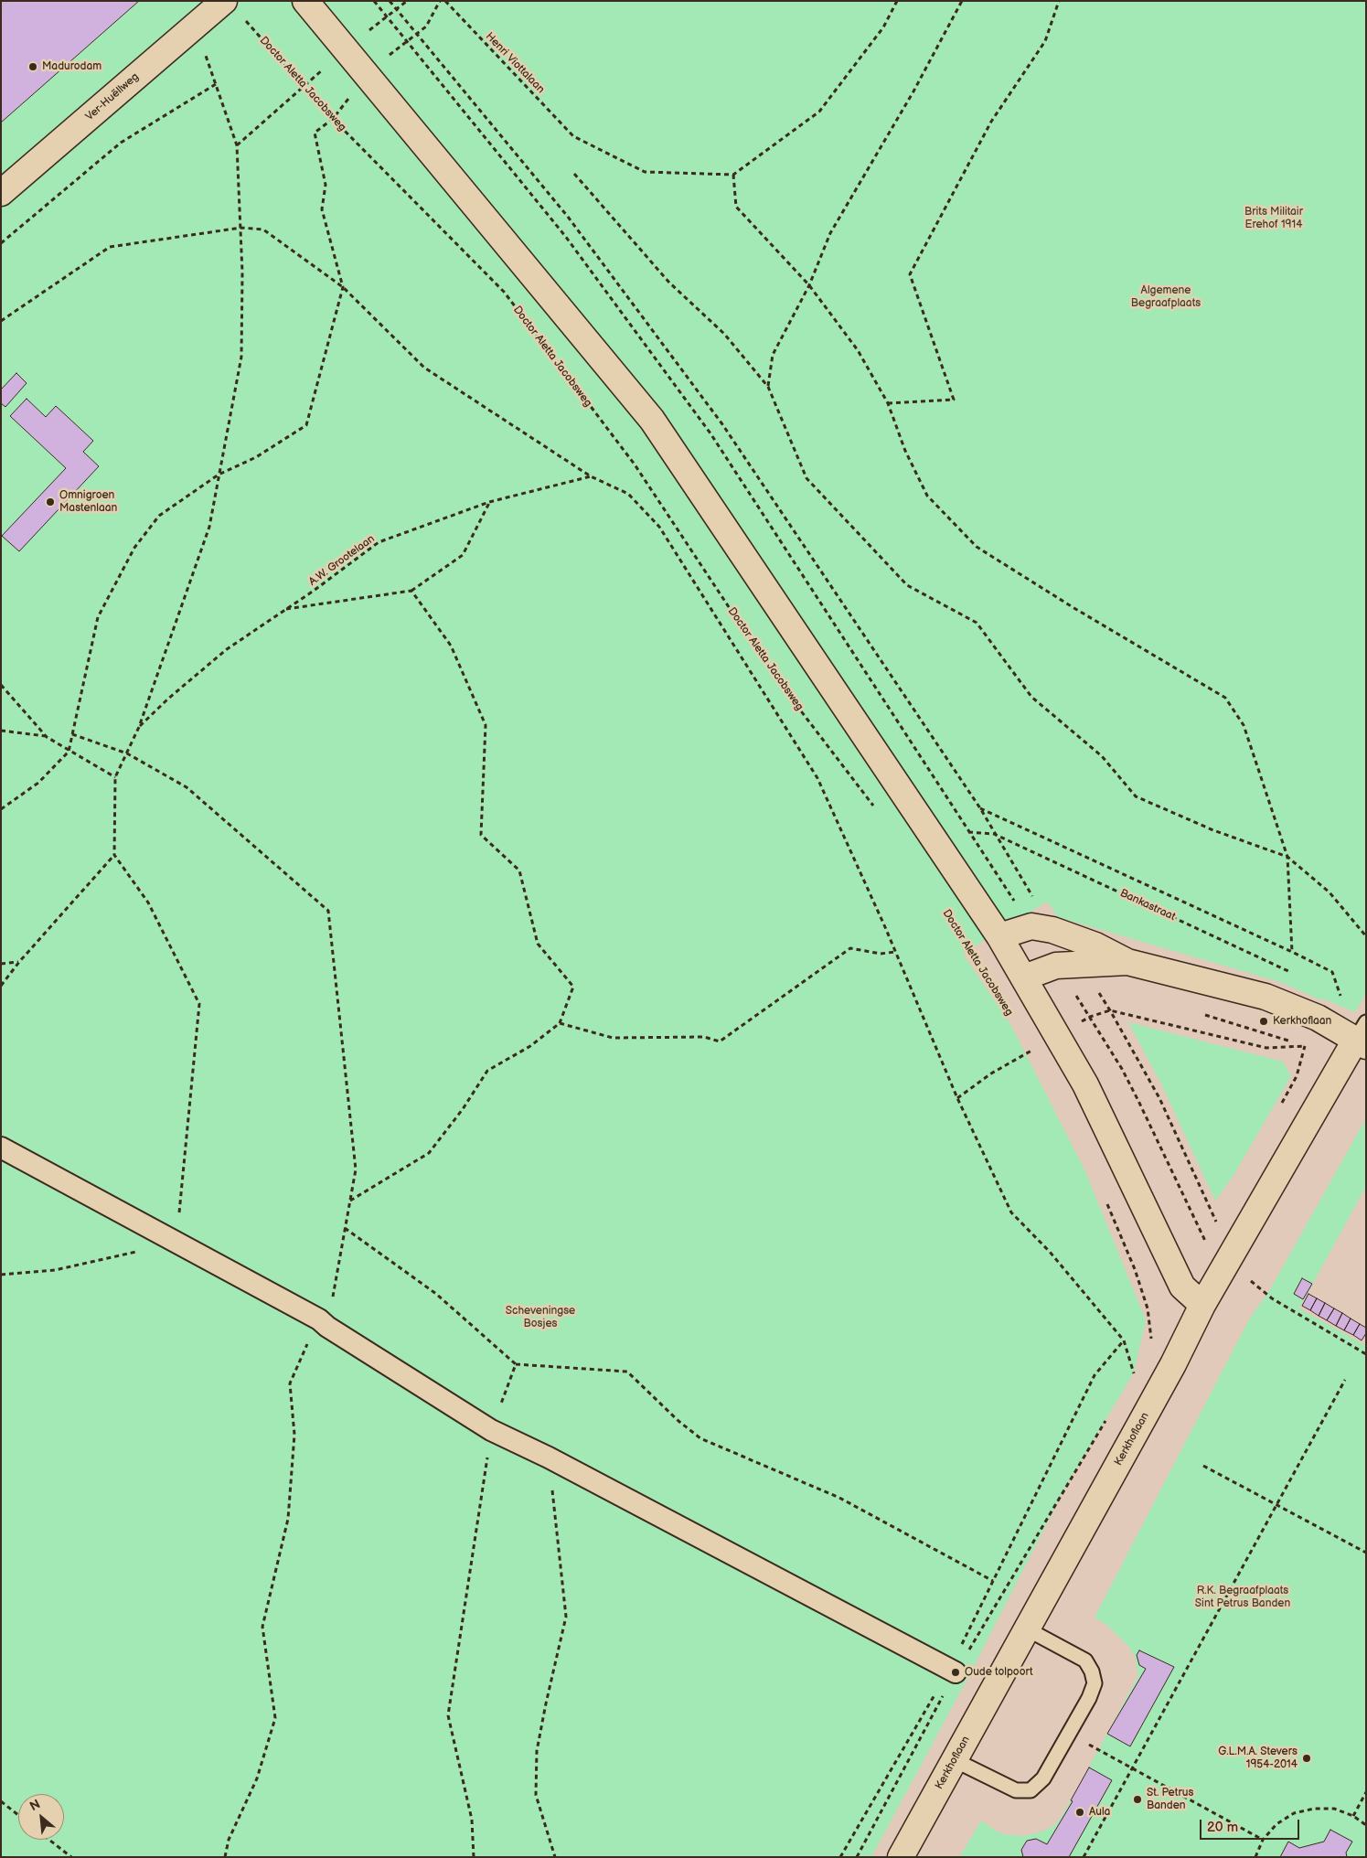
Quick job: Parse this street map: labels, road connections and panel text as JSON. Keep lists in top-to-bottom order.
{
  "streets": {
    "street": ["Ver-Huëllweg", "Kerkhoflaan"],
    "path": [
      "Henri Viottalaan",
      "Doctor Aletta Jacobsweg",
      "A.W. Grootelaan",
      "Bankastraat"
    ]
  },
  "parks": [
    "Brits Militair Erehof 1914",
    "Algemene Begraafplaats",
    "Scheveningse Bosjes",
    "R.K. Begraafplaats Sint Petrus Banden"
  ],
  "places": [
    "Madurodam",
    "Omnigroen Mastenlaan",
    "Kerkhoflaan",
    "Oude tolpoort",
    "G.L.M.A. Stevers 1954-2014",
    "St. Petrus Banden",
    "Aula"
  ],
  "scale_bar": "20 m",
  "north": "top left"
}
